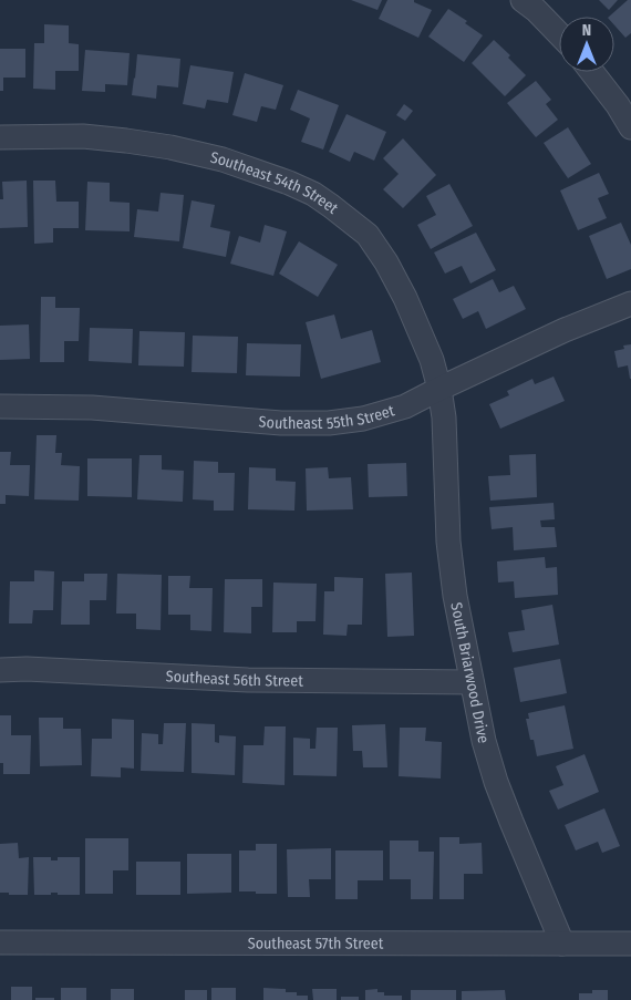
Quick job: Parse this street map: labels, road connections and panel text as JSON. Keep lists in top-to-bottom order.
{
  "streets": {
    "street": [
      "Southeast 54th Street",
      "Southeast 55th Street",
      "South Briarwood Drive",
      "Southeast 56th Street",
      "Southeast 57th Street"
    ]
  },
  "crossings": [
    ["Southeast 54th Street", "Southeast 55th Street"],
    ["Southeast 54th Street", "South Briarwood Drive"],
    ["Southeast 55th Street", "South Briarwood Drive"],
    ["South Briarwood Drive", "Southeast 56th Street"],
    ["South Briarwood Drive", "Southeast 57th Street"]
  ],
  "north": "top"
}
